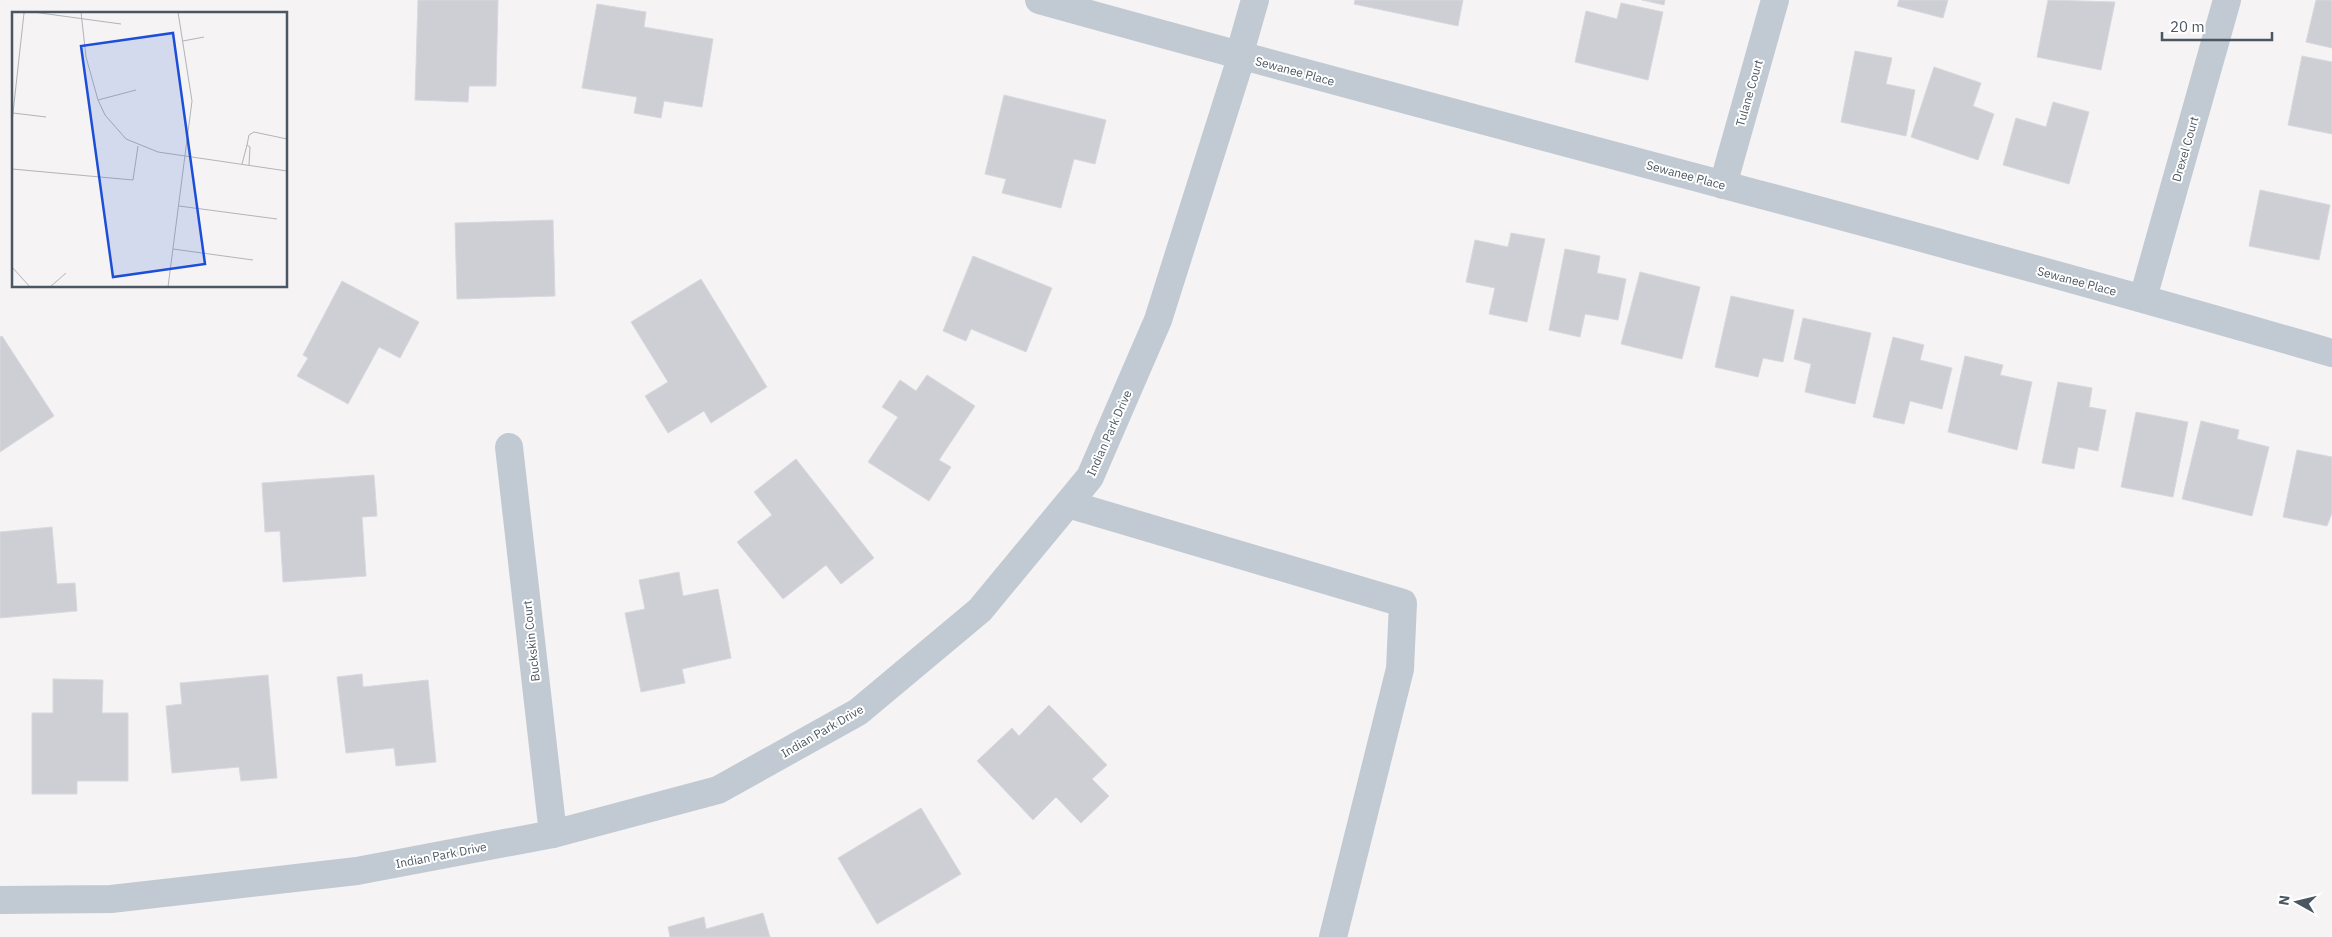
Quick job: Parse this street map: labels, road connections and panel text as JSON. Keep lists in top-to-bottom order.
{
  "streets": {
    "street": [
      "Sewanee Place",
      "Tulane Court",
      "Drexel Court",
      "Indian Park Drive",
      "Buckskin Court"
    ]
  },
  "crossings": [
    ["Sewanee Place", "Tulane Court"],
    ["Sewanee Place", "Drexel Court"],
    ["Sewanee Place", "Indian Park Drive"],
    ["Indian Park Drive", "Buckskin Court"]
  ],
  "scale_bar": "20 m",
  "north": "left"
}
